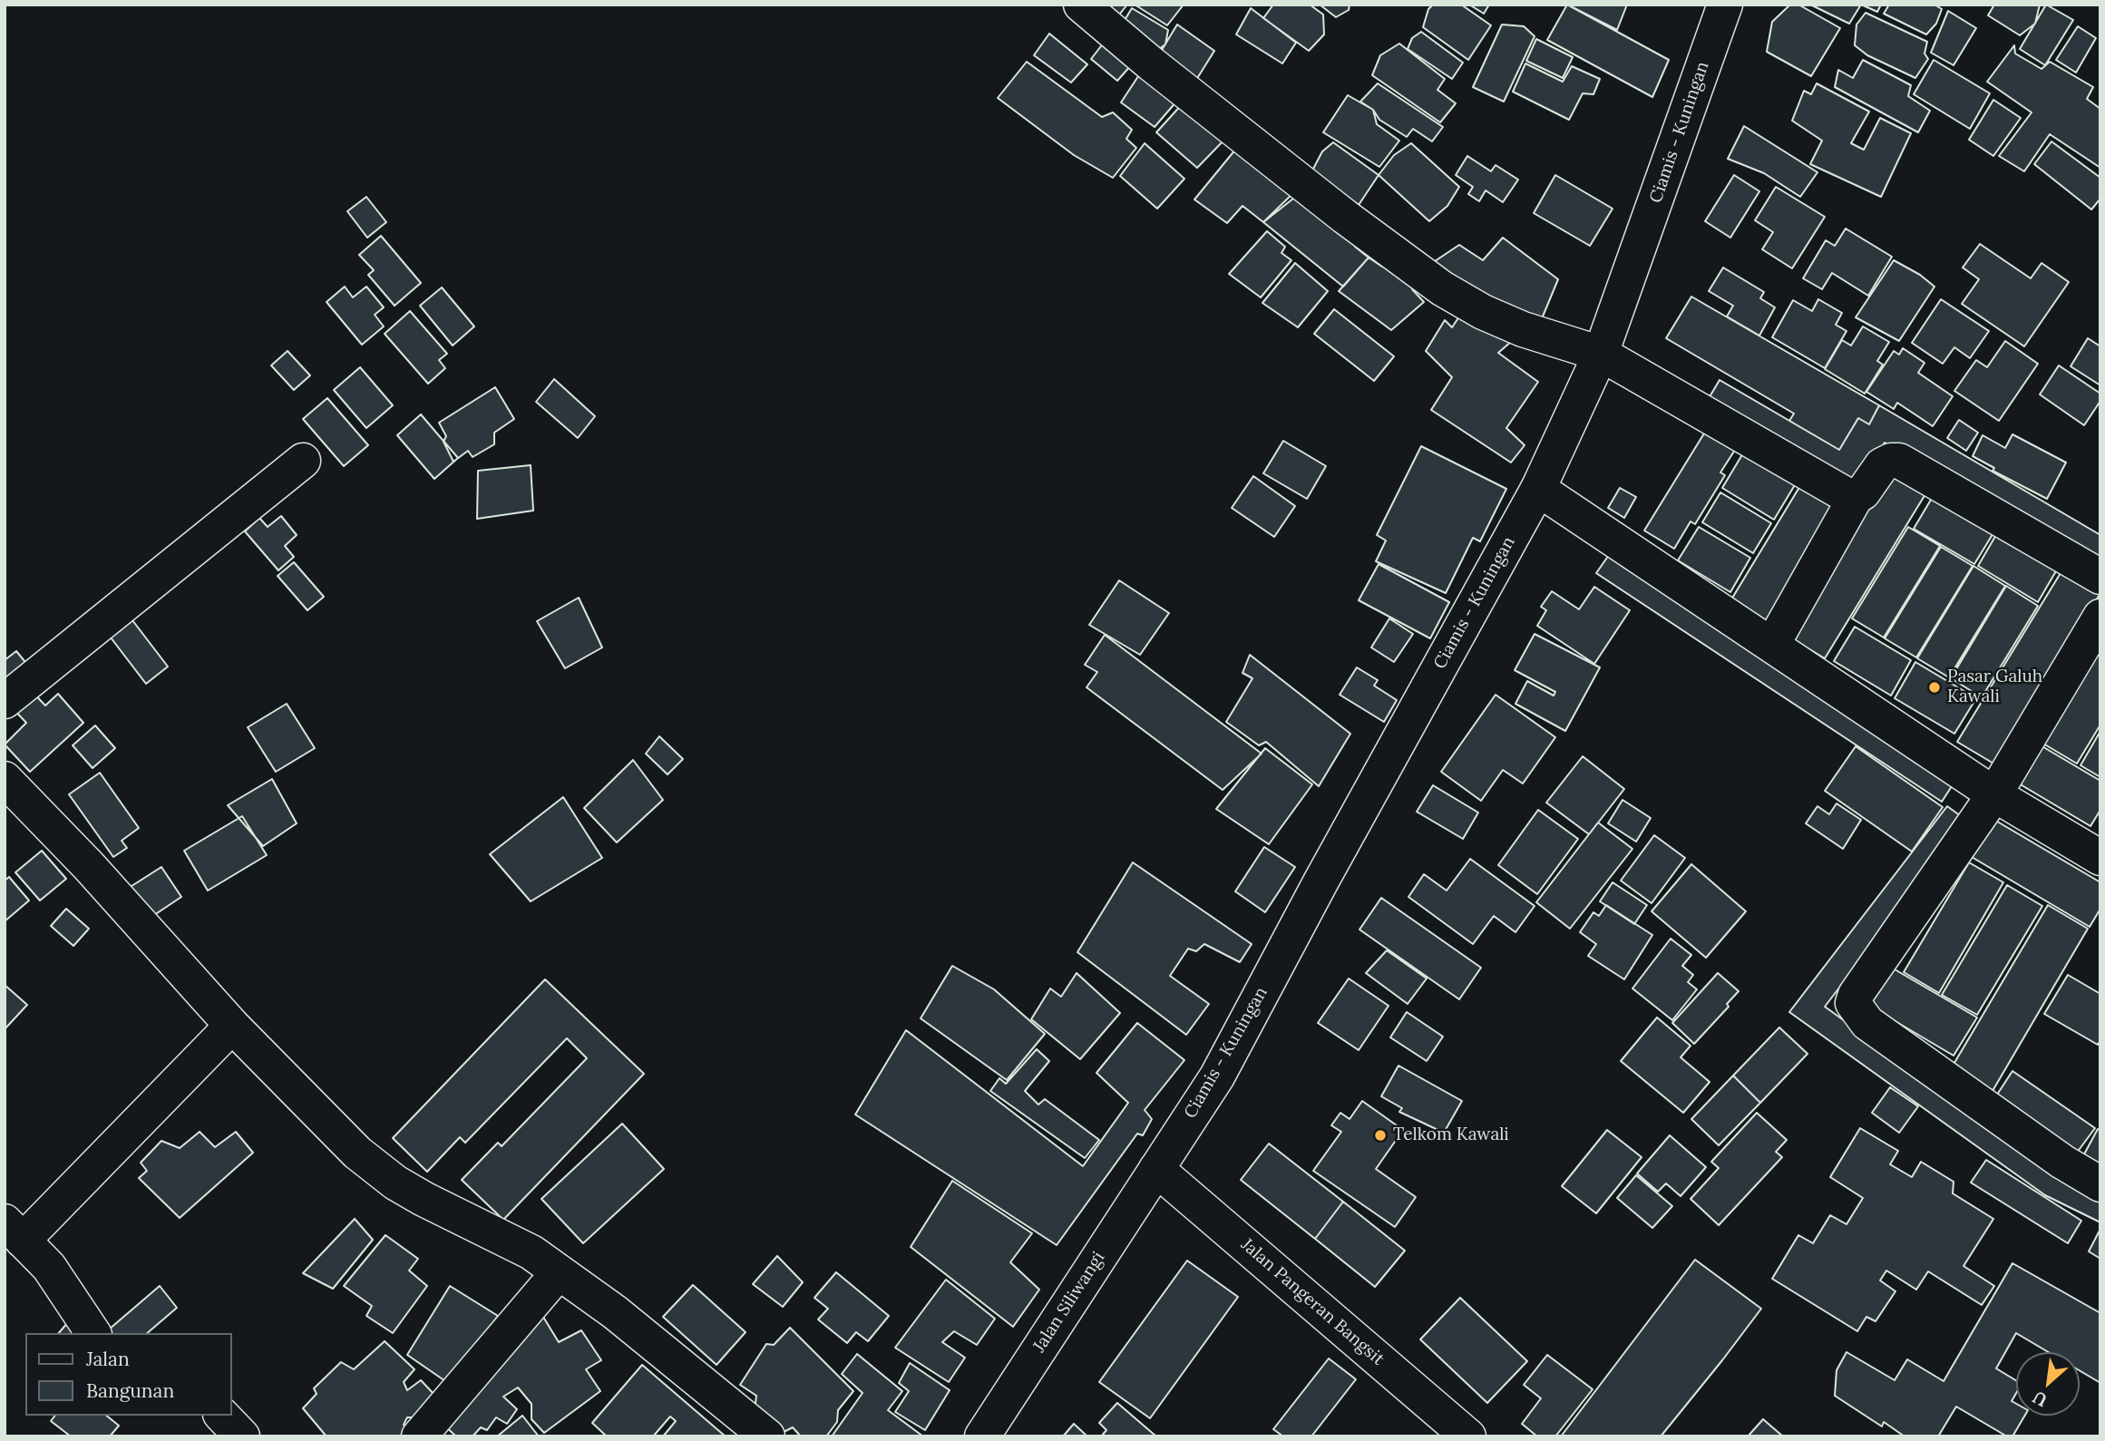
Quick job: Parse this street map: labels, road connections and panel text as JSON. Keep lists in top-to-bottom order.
{
  "streets": {
    "main road": ["Ciamis - Kuningan", "Jalan Siliwangi", "Jalan Pangeran Bangsit"]
  },
  "crossings": [
    ["Ciamis - Kuningan", "Jalan Siliwangi"],
    ["Ciamis - Kuningan", "Jalan Pangeran Bangsit"],
    ["Jalan Siliwangi", "Jalan Pangeran Bangsit"]
  ],
  "places": ["Pasar Galuh Kawali", "Telkom Kawali"],
  "legend": ["Jalan", "Bangunan"],
  "north": "bottom left"
}
